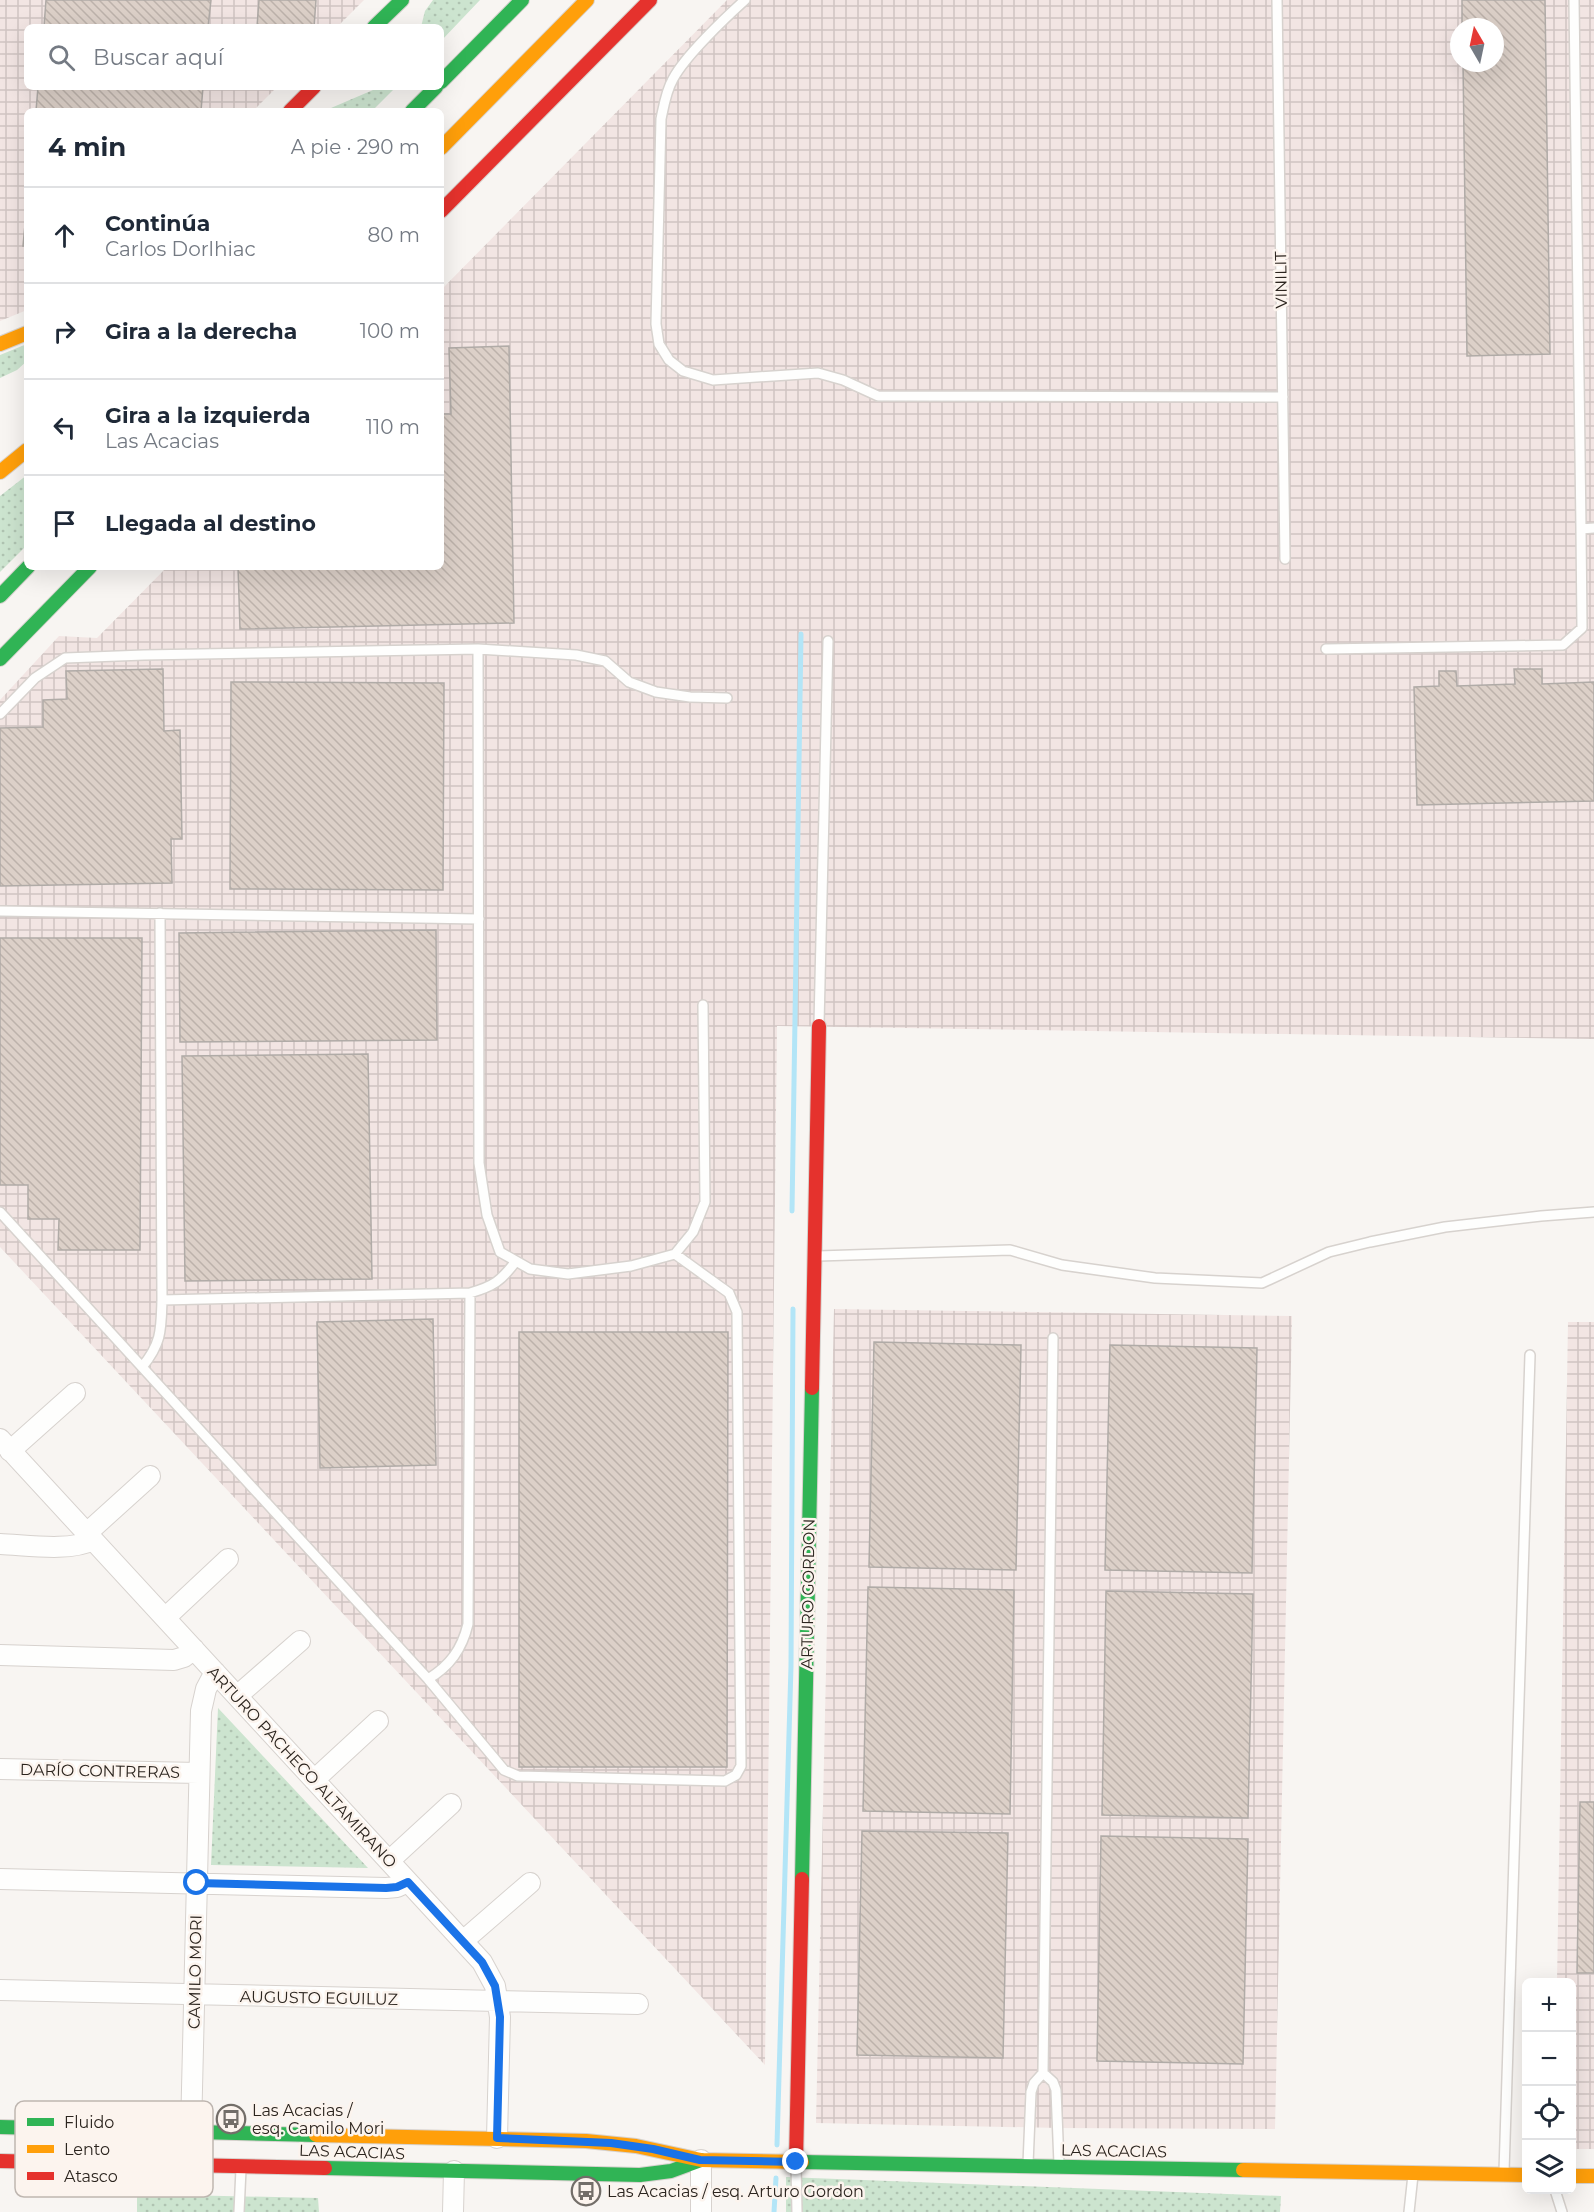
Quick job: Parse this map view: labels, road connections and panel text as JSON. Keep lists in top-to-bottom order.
{
  "streets": {
    "main road": ["ARTURO GORDON", "LAS ACACIAS"],
    "street": [
      "ARTURO PACHECO ALTAMIRANO",
      "DARÍO CONTRERAS",
      "CAMILO MORI",
      "AUGUSTO EGUILUZ"
    ],
    "lane": ["VINILIT"]
  },
  "crossings": [
    ["ARTURO GORDON", "LAS ACACIAS"],
    ["ARTURO PACHECO ALTAMIRANO", "CAMILO MORI"],
    ["ARTURO PACHECO ALTAMIRANO", "AUGUSTO EGUILUZ"],
    ["ARTURO PACHECO ALTAMIRANO", "LAS ACACIAS"],
    ["DARÍO CONTRERAS", "CAMILO MORI"],
    ["CAMILO MORI", "AUGUSTO EGUILUZ"]
  ],
  "places": {
    "bus stop": ["Las Acacias / esq. Camilo Mori", "Las Acacias / esq. Arturo Gordon"]
  },
  "legend": ["Fluido", "Lento", "Atasco"],
  "north": "top",
  "page": {
    "search": "Buscar aquí",
    "heading": ["4 min", "A pie · 290 m"],
    "list": [
      ["Continúa", "Carlos Dorlhiac", "80 m"],
      ["Gira a la derecha", "100 m"],
      ["Gira a la izquierda", "Las Acacias", "110 m"],
      "Llegada al destino"
    ],
    "map_buttons": ["+", "−"]
  }
}
